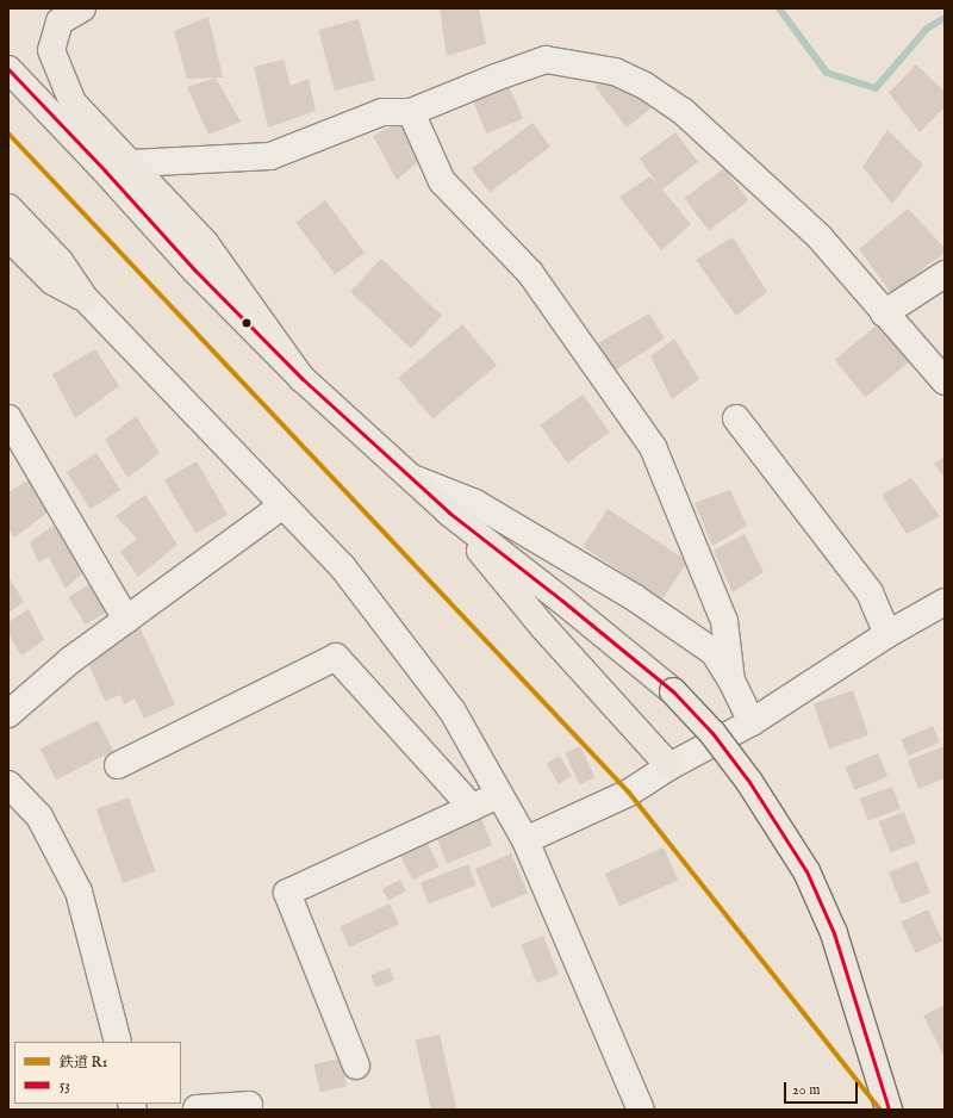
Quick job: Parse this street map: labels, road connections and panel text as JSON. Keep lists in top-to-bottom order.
{
  "lines": ["transit line 53", "rail line R1"],
  "legend": ["鉄道 R1", "53"],
  "scale_bar": "20 m"
}
